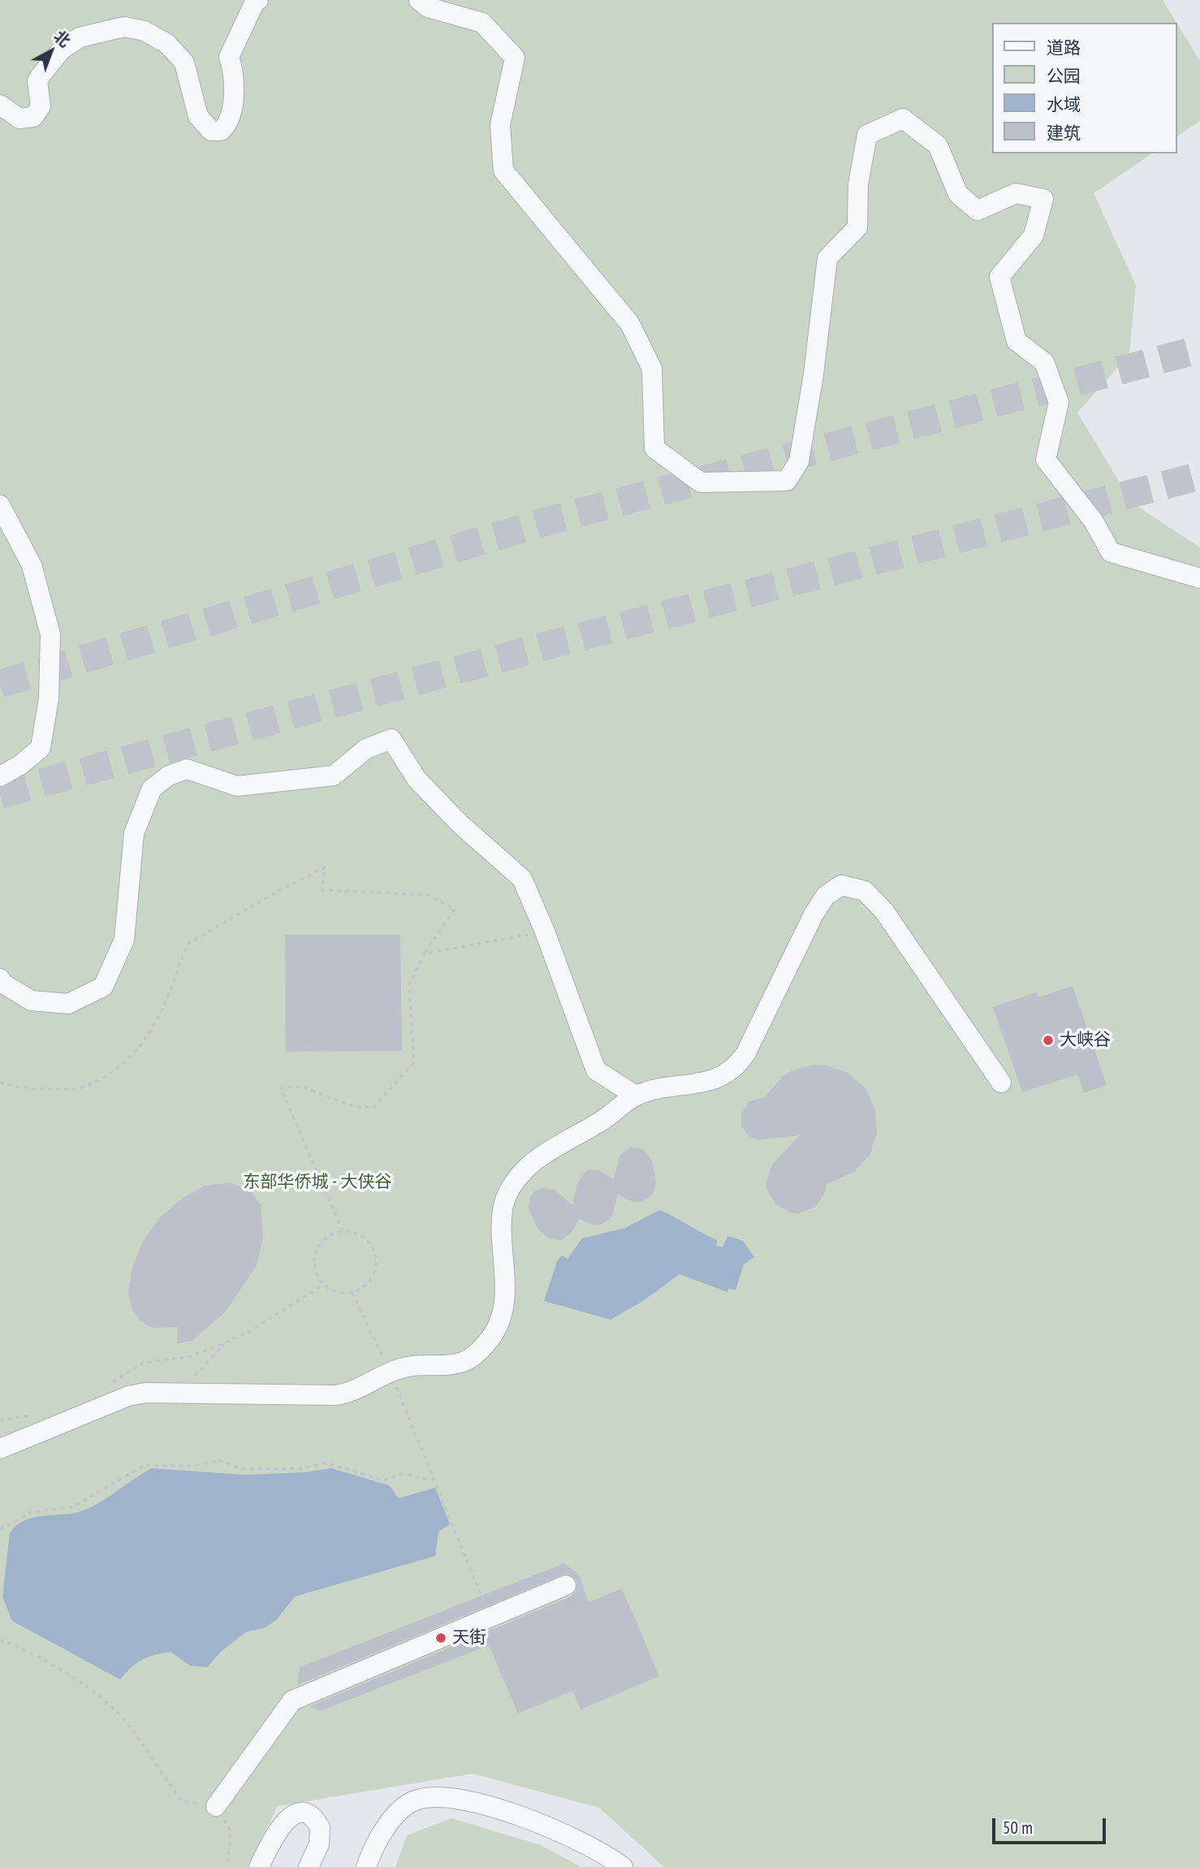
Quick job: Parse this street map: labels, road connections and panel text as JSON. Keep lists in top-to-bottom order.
{
  "parks": ["东部华侨城 - 大侠谷"],
  "places": ["大峡谷", "天街"],
  "legend": [
    "道路",
    "公园",
    "水域",
    "建筑"
  ],
  "scale_bar": "50 m",
  "north": "top right"
}
